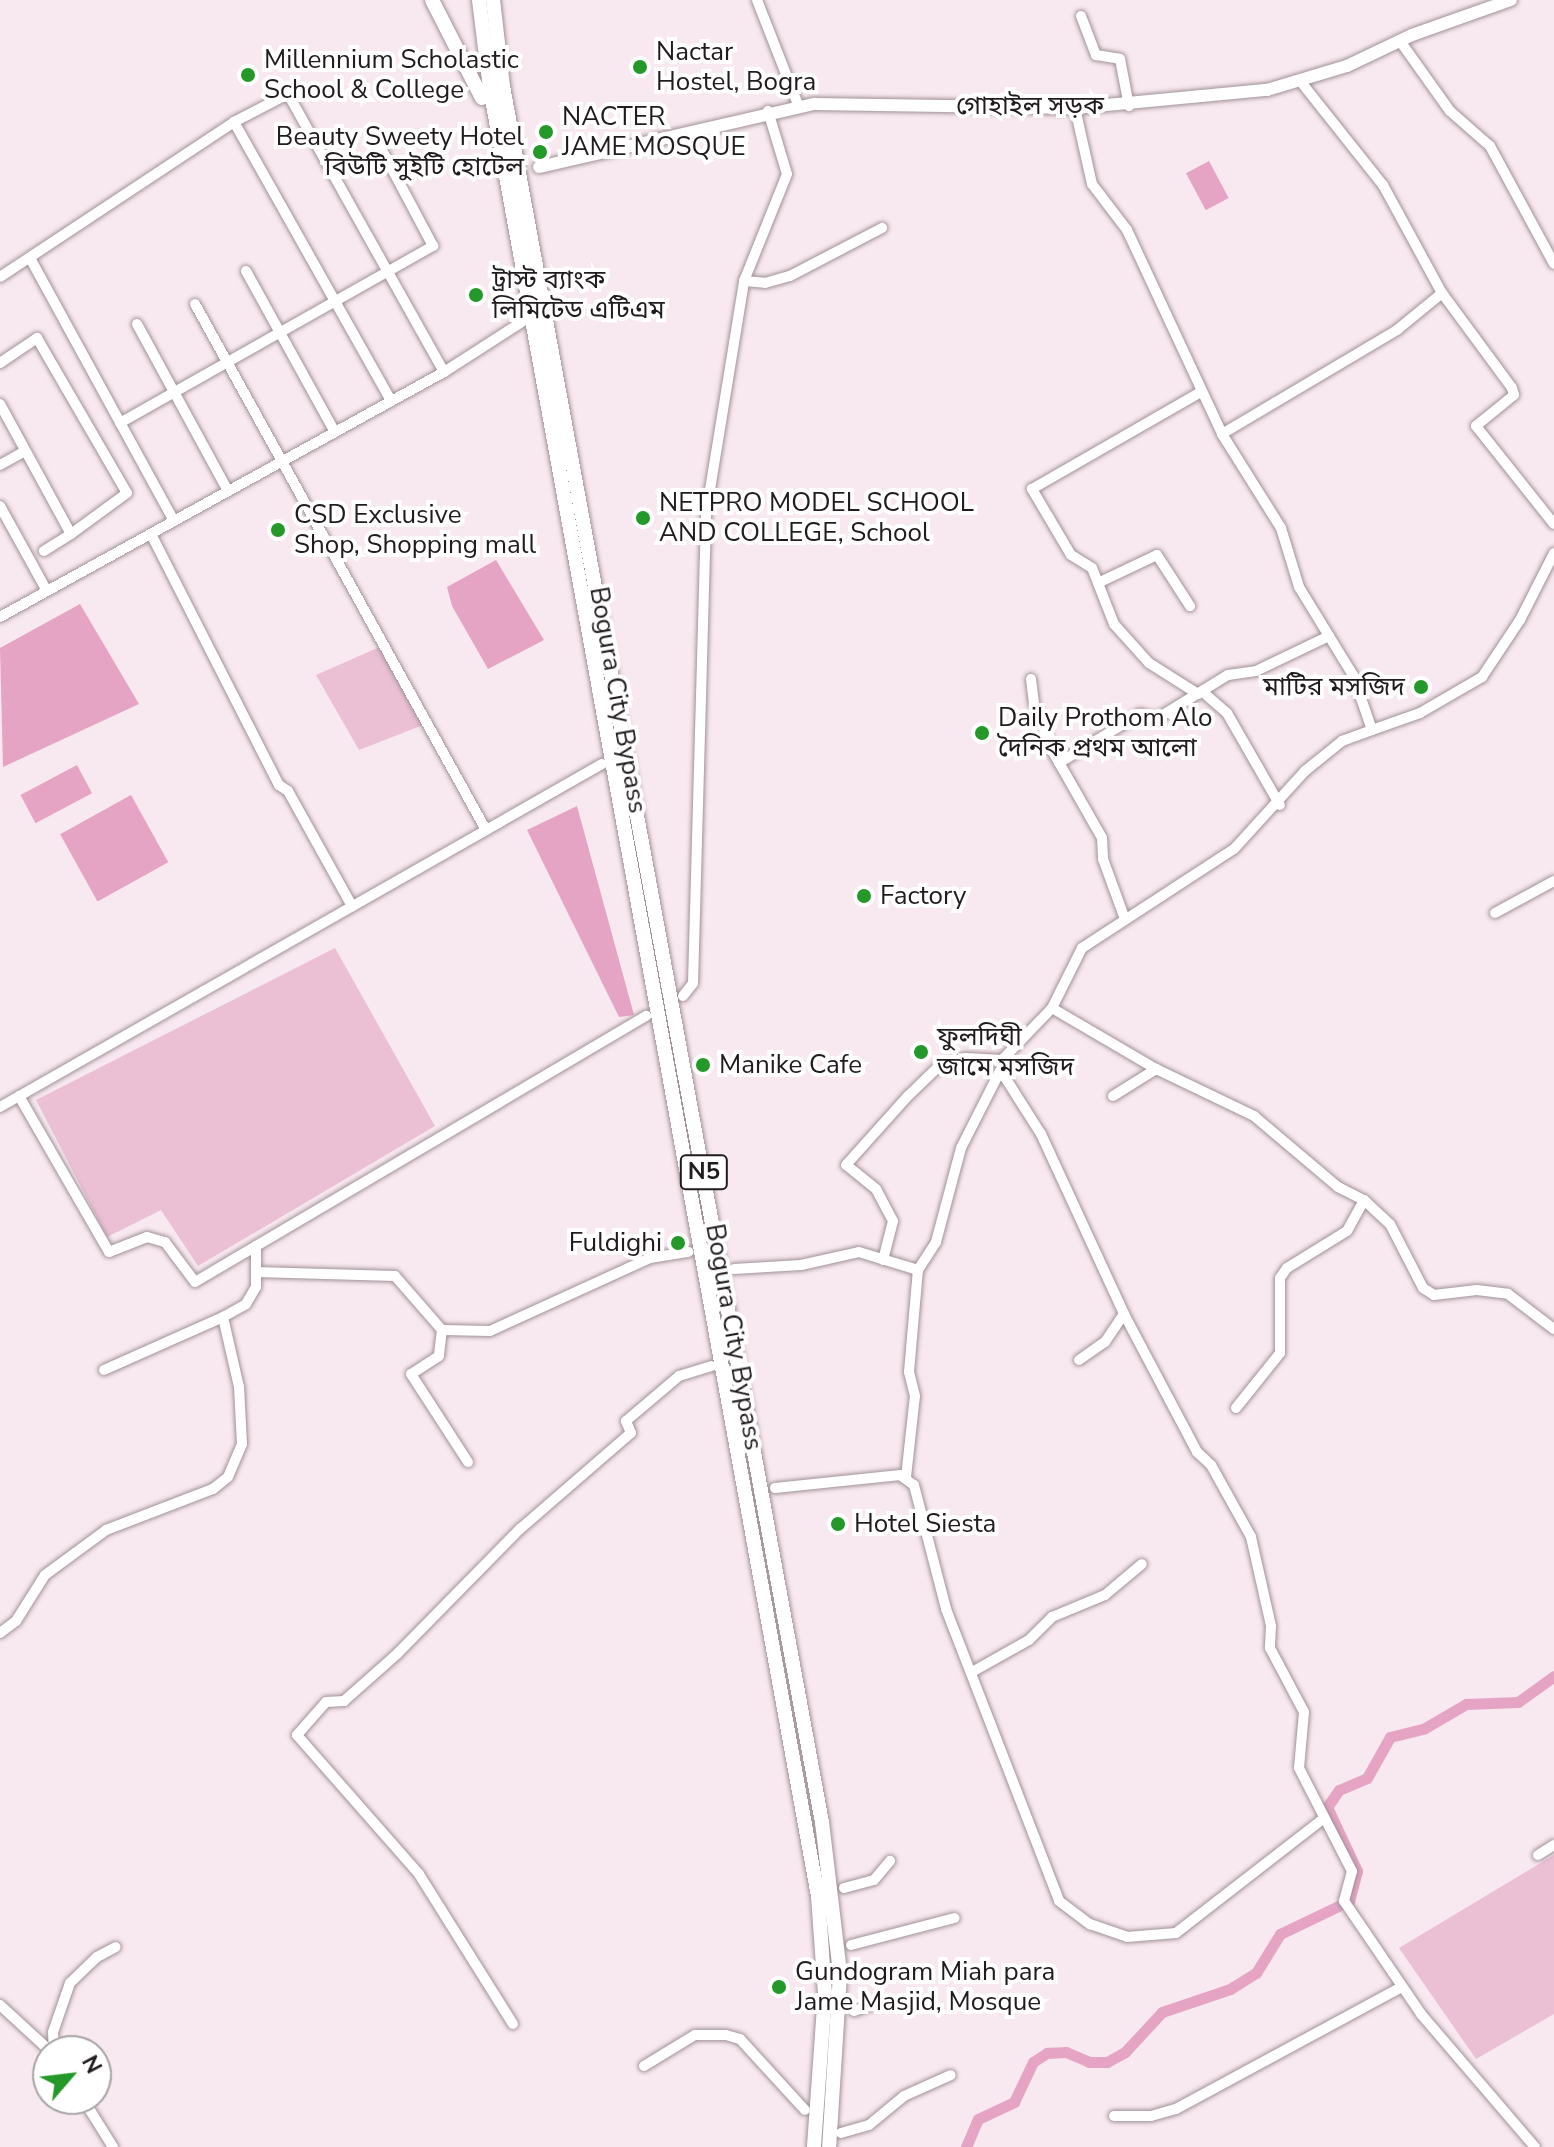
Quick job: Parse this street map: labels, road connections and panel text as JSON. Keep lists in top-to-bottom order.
{
  "streets": {
    "highway": ["Bogura City Bypass", "N5"],
    "main road": ["গোহাইল সড়ক"]
  },
  "crossings": [
    ["Bogura City Bypass", "N5"]
  ],
  "places": [
    "Nactar Hostel, Bogra",
    "Millennium Scholastic School & College",
    "NACTER JAME MOSQUE",
    "Beauty Sweety Hotel বিউটি সুইটি হোটেল",
    "ট্রাস্ট ব্যাংক লিমিটেড এটিএম",
    "NETPRO MODEL SCHOOL AND COLLEGE, School",
    "CSD Exclusive Shop, Shopping mall",
    "মাটির মসজিদ",
    "Daily Prothom Alo দৈনিক প্রথম আলো",
    "Factory",
    "ফুলদিঘী জামে মসজিদ",
    "Manike Cafe",
    "Fuldighi",
    "Hotel Siesta",
    "Gundogram Miah para Jame Masjid, Mosque"
  ],
  "north": "top right"
}
